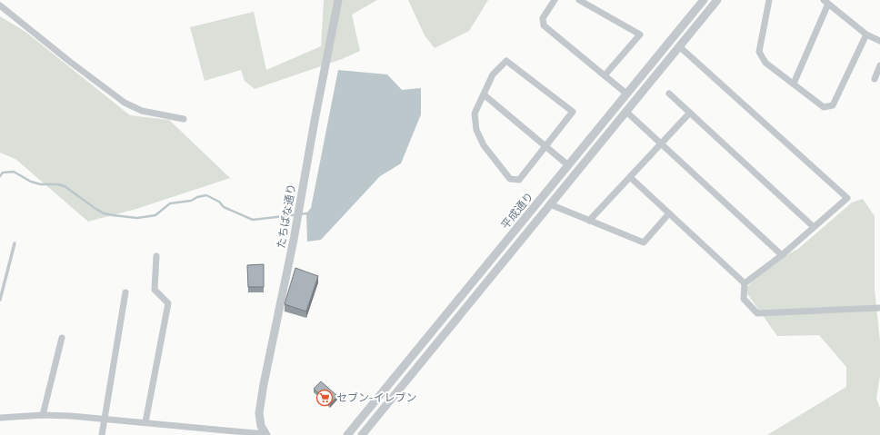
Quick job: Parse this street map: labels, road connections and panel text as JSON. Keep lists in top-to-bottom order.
{
  "streets": {
    "street": ["平成通り", "たちばな通り"]
  },
  "places": {
    "supermarket": ["セブン-イレブン"]
  }
}
